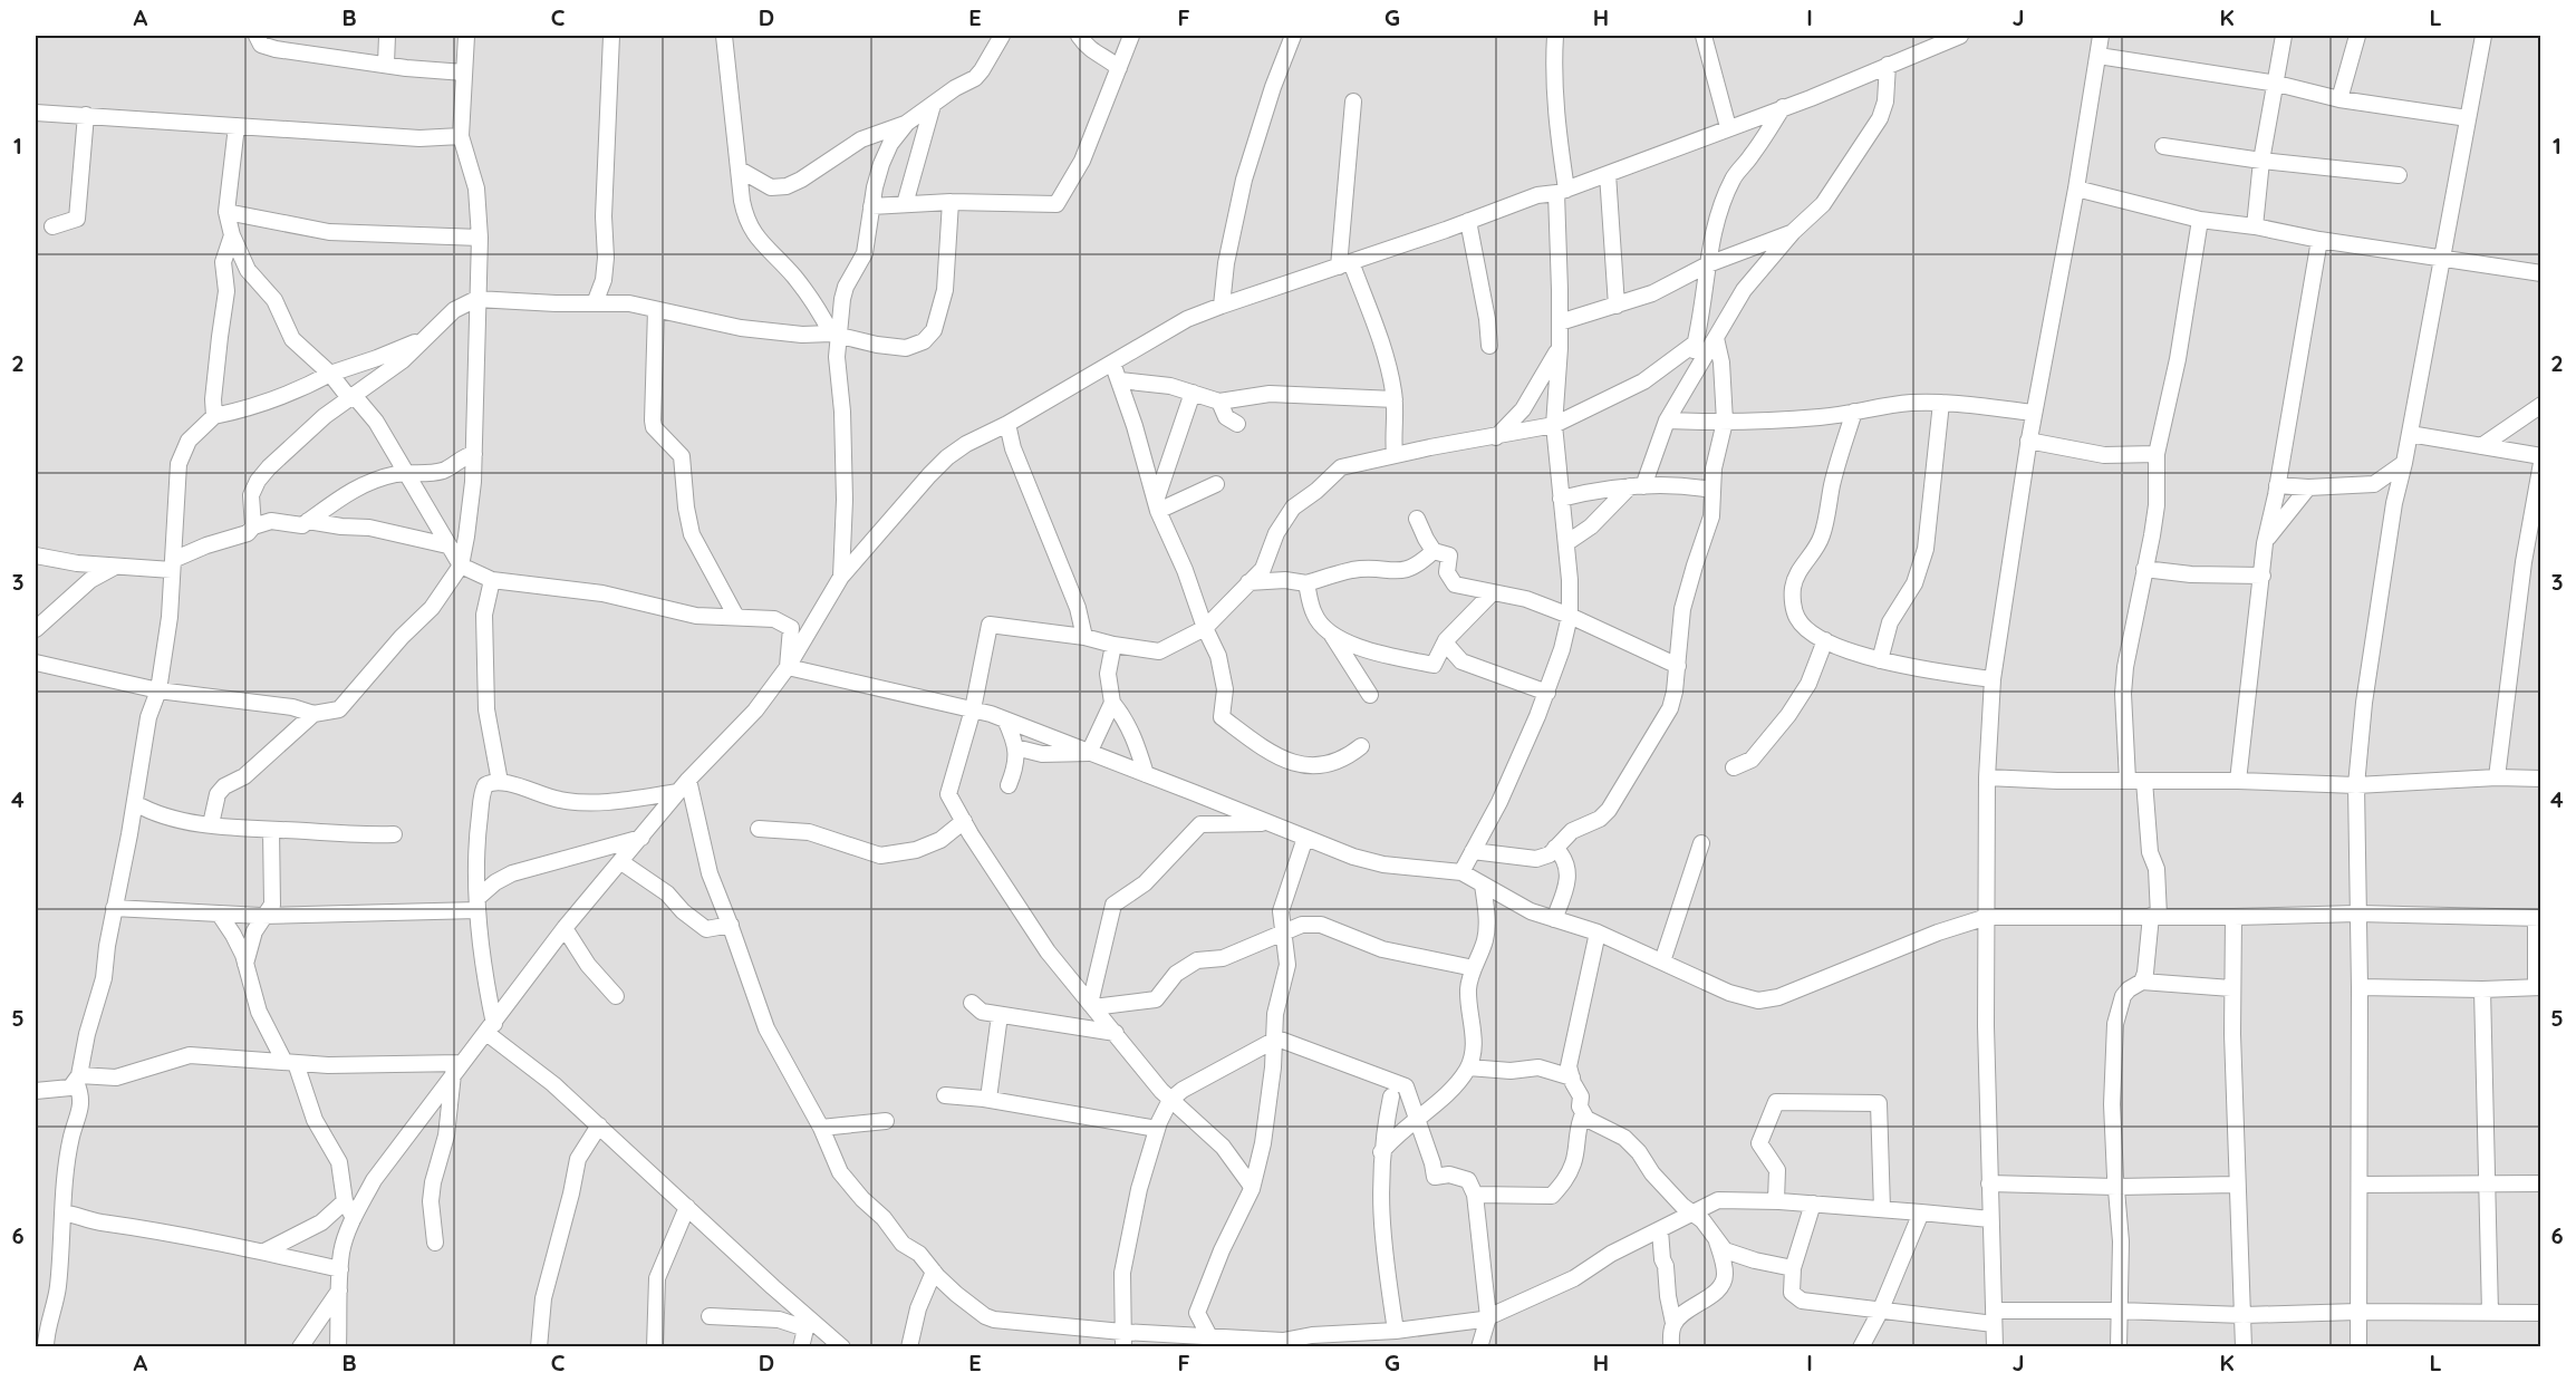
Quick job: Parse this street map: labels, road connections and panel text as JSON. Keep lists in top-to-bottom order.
{
  "grid": {
    "columns": [
      "A",
      "B",
      "C",
      "D",
      "E",
      "F",
      "G",
      "H",
      "I",
      "J",
      "K",
      "L"
    ],
    "rows": [
      "1",
      "2",
      "3",
      "4",
      "5",
      "6"
    ]
  }
}
